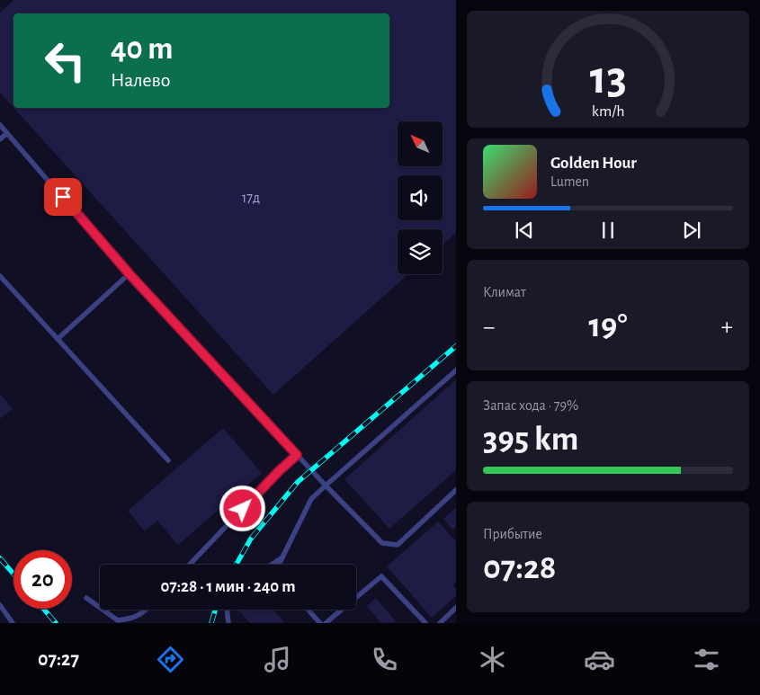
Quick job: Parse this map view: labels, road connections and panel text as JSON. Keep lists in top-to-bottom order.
{
  "house_numbers": ["17д"],
  "north": "top left",
  "page": {
    "turn": ["40 m", "Налево"],
    "song": ["Golden Hour", "Lumen"],
    "tile": [
      "Климат",
      ["Запас хода · 79%", "395 km"],
      ["Прибытие", "07:28"]
    ],
    "heat": ["−", "19°", "+"],
    "limit": "20",
    "trip": "07:28 · 1 мин · 240 m",
    "tabs": "07:27",
    "gauge": ["13", "km/h"]
  }
}
